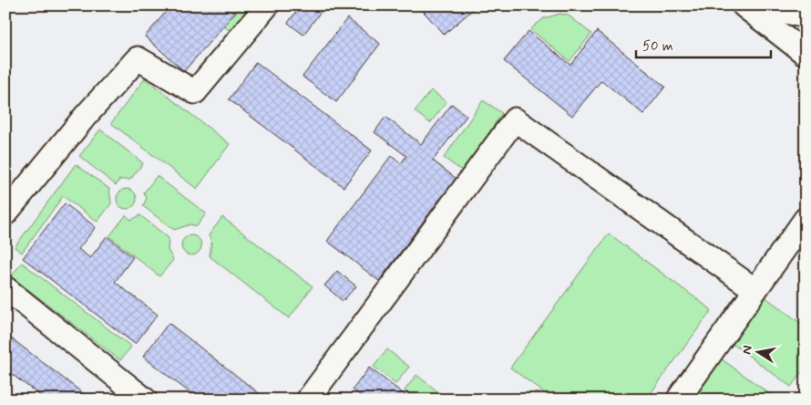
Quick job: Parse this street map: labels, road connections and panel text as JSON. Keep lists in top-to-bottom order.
{
  "scale_bar": "50 m",
  "north": "left"
}
